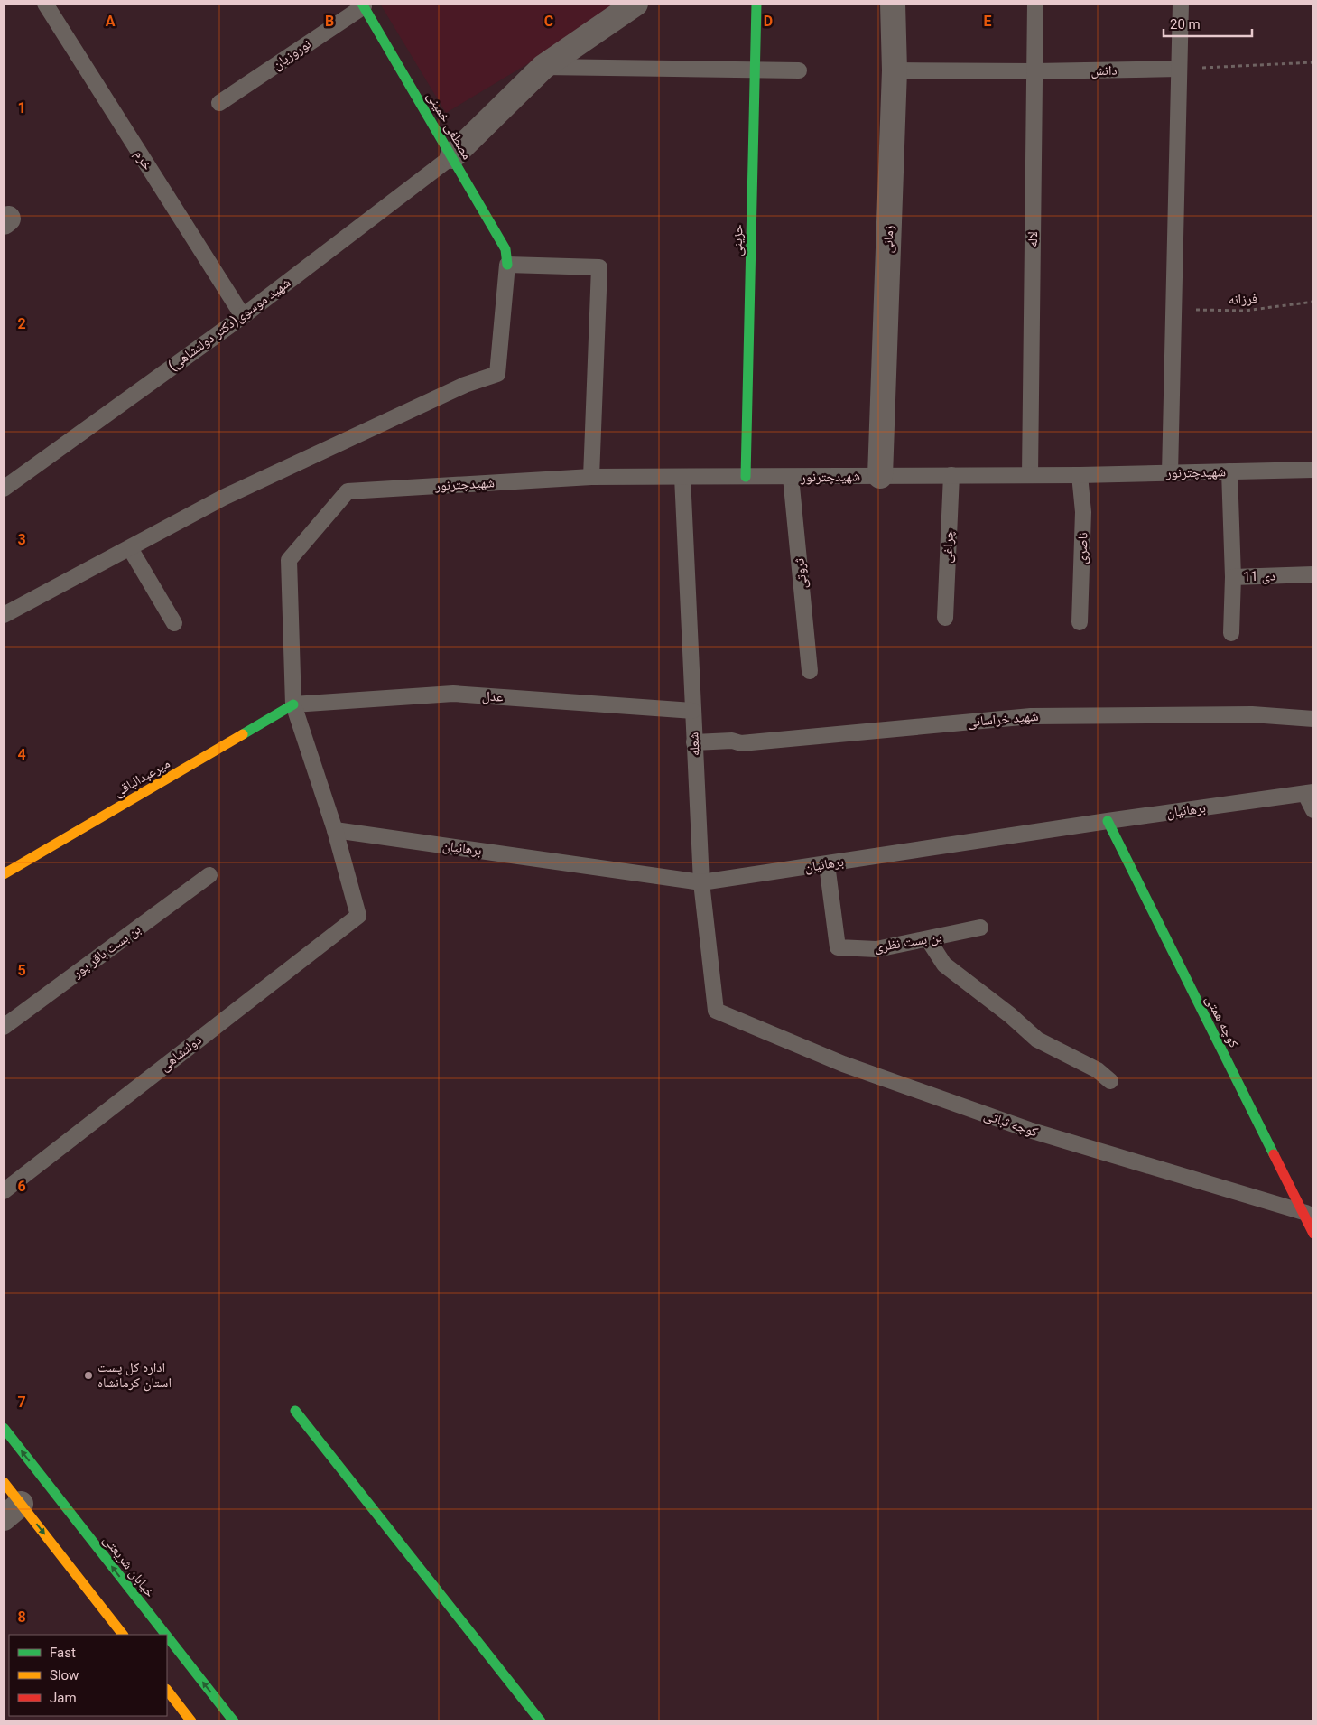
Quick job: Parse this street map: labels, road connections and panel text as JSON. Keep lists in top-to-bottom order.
{
  "streets": {
    "street": [
      "مصطفی خمینی",
      "زمانی",
      "حزینی",
      "میرعبدالباقی",
      "کوچه همتی",
      "خیابان شریعتی"
    ],
    "lane": [
      "نوروزیان",
      "دانش",
      "خرم",
      "لاله",
      "شهید موسوی(دکتر دولتشاهی)",
      "شهیدچترنور",
      "چراغی",
      "ناصری",
      "ثروتی",
      "11 دی",
      "عدل",
      "شهید خراسانی",
      "شعله",
      "برهانیان",
      "بن بست نظری",
      "بن بست باقر پور",
      "دولتشاهی",
      "کوچه ثباتی"
    ],
    "path": ["فرزانه"]
  },
  "crossings": [
    ["نوروزیان", "مصطفی خمینی"],
    ["دانش", "زمانی"],
    ["دانش", "لاله"],
    ["مصطفی خمینی", "شهید موسوی(دکتر دولتشاهی)"],
    ["خرم", "شهید موسوی(دکتر دولتشاهی)"],
    ["زمانی", "شهیدچترنور"],
    ["لاله", "شهیدچترنور"],
    ["حزینی", "شهیدچترنور"],
    ["شهیدچترنور", "چراغی"],
    ["شهیدچترنور", "ناصری"],
    ["شهیدچترنور", "ثروتی"],
    ["شهیدچترنور", "عدل"],
    ["شهیدچترنور", "شعله"],
    ["شهیدچترنور", "میرعبدالباقی"],
    ["عدل", "شعله"],
    ["عدل", "میرعبدالباقی"],
    ["شهید خراسانی", "شعله"],
    ["شعله", "برهانیان"],
    ["شعله", "کوچه ثباتی"],
    ["برهانیان", "بن بست نظری"],
    ["برهانیان", "کوچه همتی"],
    ["برهانیان", "دولتشاهی"],
    ["کوچه همتی", "کوچه ثباتی"]
  ],
  "places": ["اداره کل پست استان کرمانشاه"],
  "legend": ["Fast", "Slow", "Jam"],
  "scale_bar": "20 m",
  "grid": {
    "columns": [
      "A",
      "B",
      "C",
      "D",
      "E"
    ],
    "rows": [
      "1",
      "2",
      "3",
      "4",
      "5",
      "6",
      "7",
      "8"
    ]
  }
}
